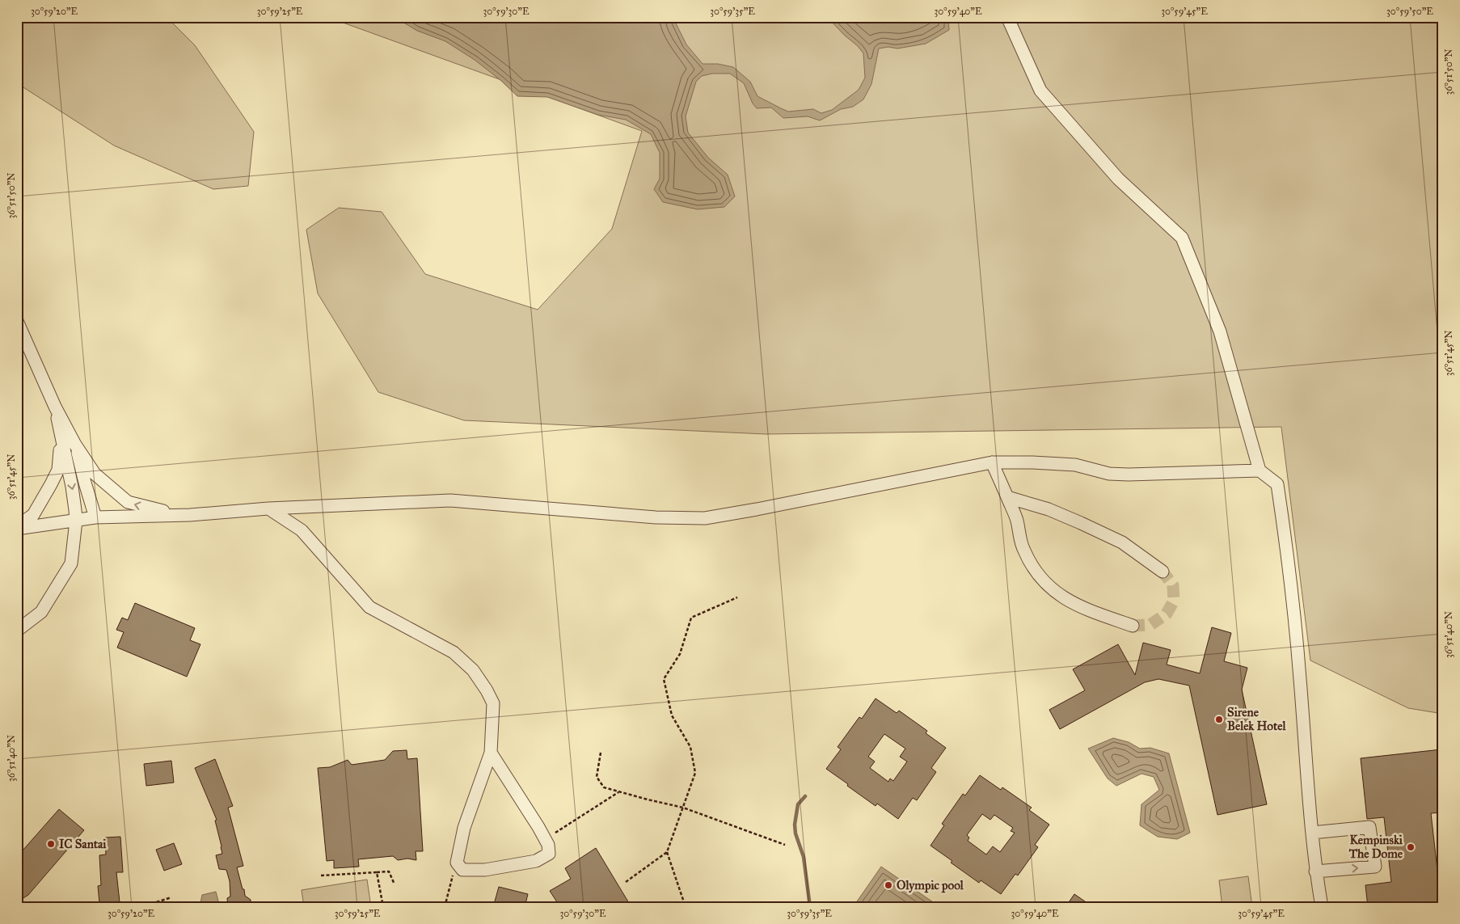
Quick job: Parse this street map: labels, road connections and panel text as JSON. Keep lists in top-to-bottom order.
{
  "places": [
    "Sirene Belek Hotel",
    "IC Santai",
    "Kempinski The Dome",
    "Olympic pool"
  ],
  "coordinates": [
    "30°59'20\"E",
    "30°59'25\"E",
    "30°59'30\"E",
    "30°59'35\"E",
    "30°59'40\"E",
    "30°59'45\"E",
    "30°59'50\"E",
    "36°51'50\"N",
    "36°51'45\"N",
    "36°51'40\"N"
  ]
}
